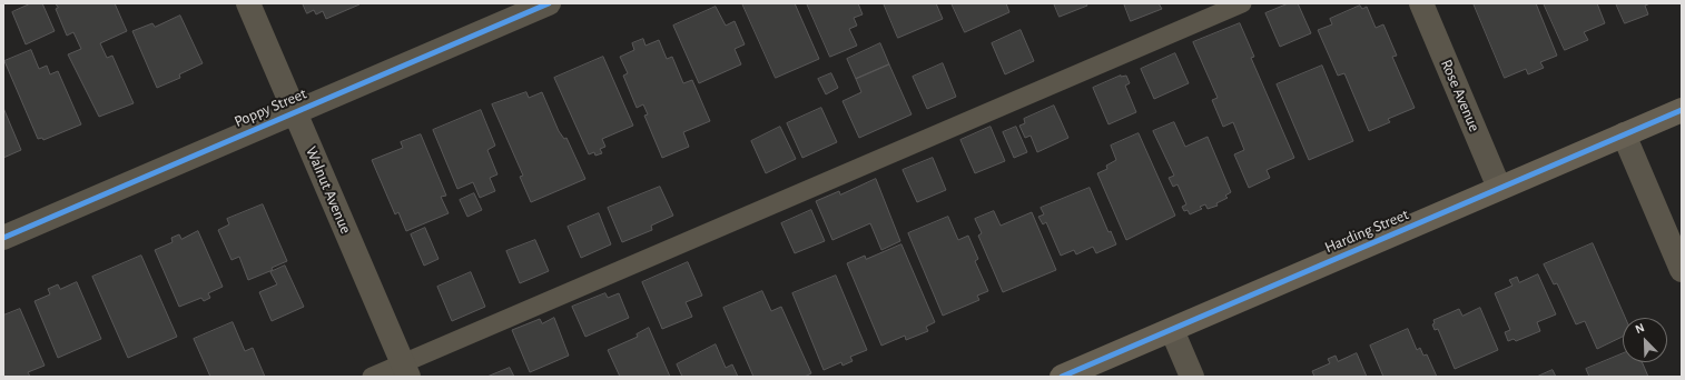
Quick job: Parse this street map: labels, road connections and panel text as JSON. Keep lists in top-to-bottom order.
{
  "streets": {
    "street": [
      "Rose Avenue",
      "Poppy Street",
      "Walnut Avenue",
      "Harding Street"
    ]
  },
  "crossings": [
    ["Rose Avenue", "Harding Street"],
    ["Poppy Street", "Walnut Avenue"]
  ],
  "north": "top left"
}
